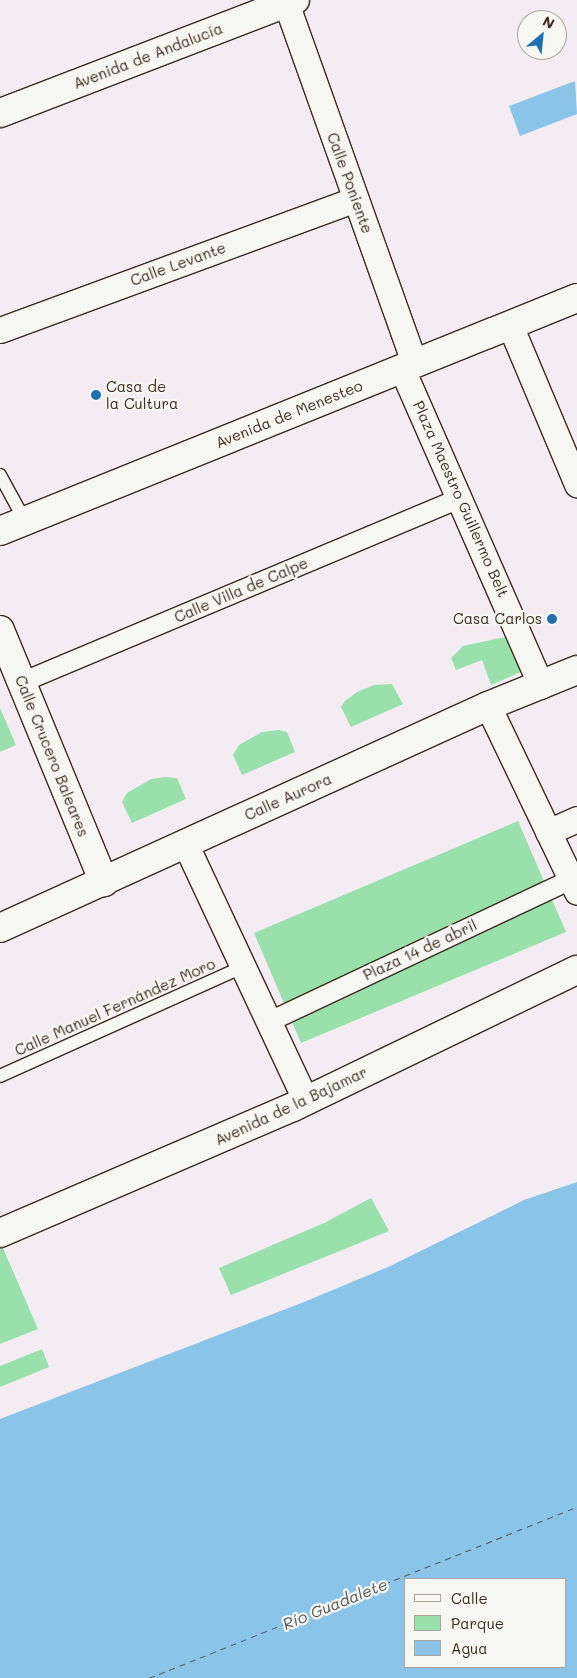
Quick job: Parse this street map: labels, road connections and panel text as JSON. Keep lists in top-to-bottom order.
{
  "streets": {
    "street": [
      "Avenida de Andalucía",
      "Calle Poniente",
      "Calle Levante",
      "Avenida de Menesteo",
      "Plaza Maestro Guillermo Belt",
      "Calle Villa de Calpe",
      "Calle Crucero Baleares",
      "Calle Aurora",
      "Plaza 14 de abril",
      "Avenida de la Bajamar"
    ],
    "lane": ["Calle Manuel Fernández Moro"]
  },
  "crossings": [
    ["Avenida de Andalucía", "Calle Poniente"],
    ["Calle Poniente", "Calle Levante"],
    ["Calle Poniente", "Avenida de Menesteo"],
    ["Calle Poniente", "Plaza Maestro Guillermo Belt"],
    ["Avenida de Menesteo", "Plaza Maestro Guillermo Belt"],
    ["Plaza Maestro Guillermo Belt", "Calle Villa de Calpe"],
    ["Plaza Maestro Guillermo Belt", "Calle Aurora"],
    ["Calle Villa de Calpe", "Calle Crucero Baleares"],
    ["Calle Crucero Baleares", "Calle Aurora"],
    ["Calle Aurora", "Plaza 14 de abril"]
  ],
  "water": ["Río Guadalete"],
  "places": ["Casa de la Cultura", "Casa Carlos"],
  "legend": ["Calle", "Parque", "Agua"],
  "north": "top right"
}
